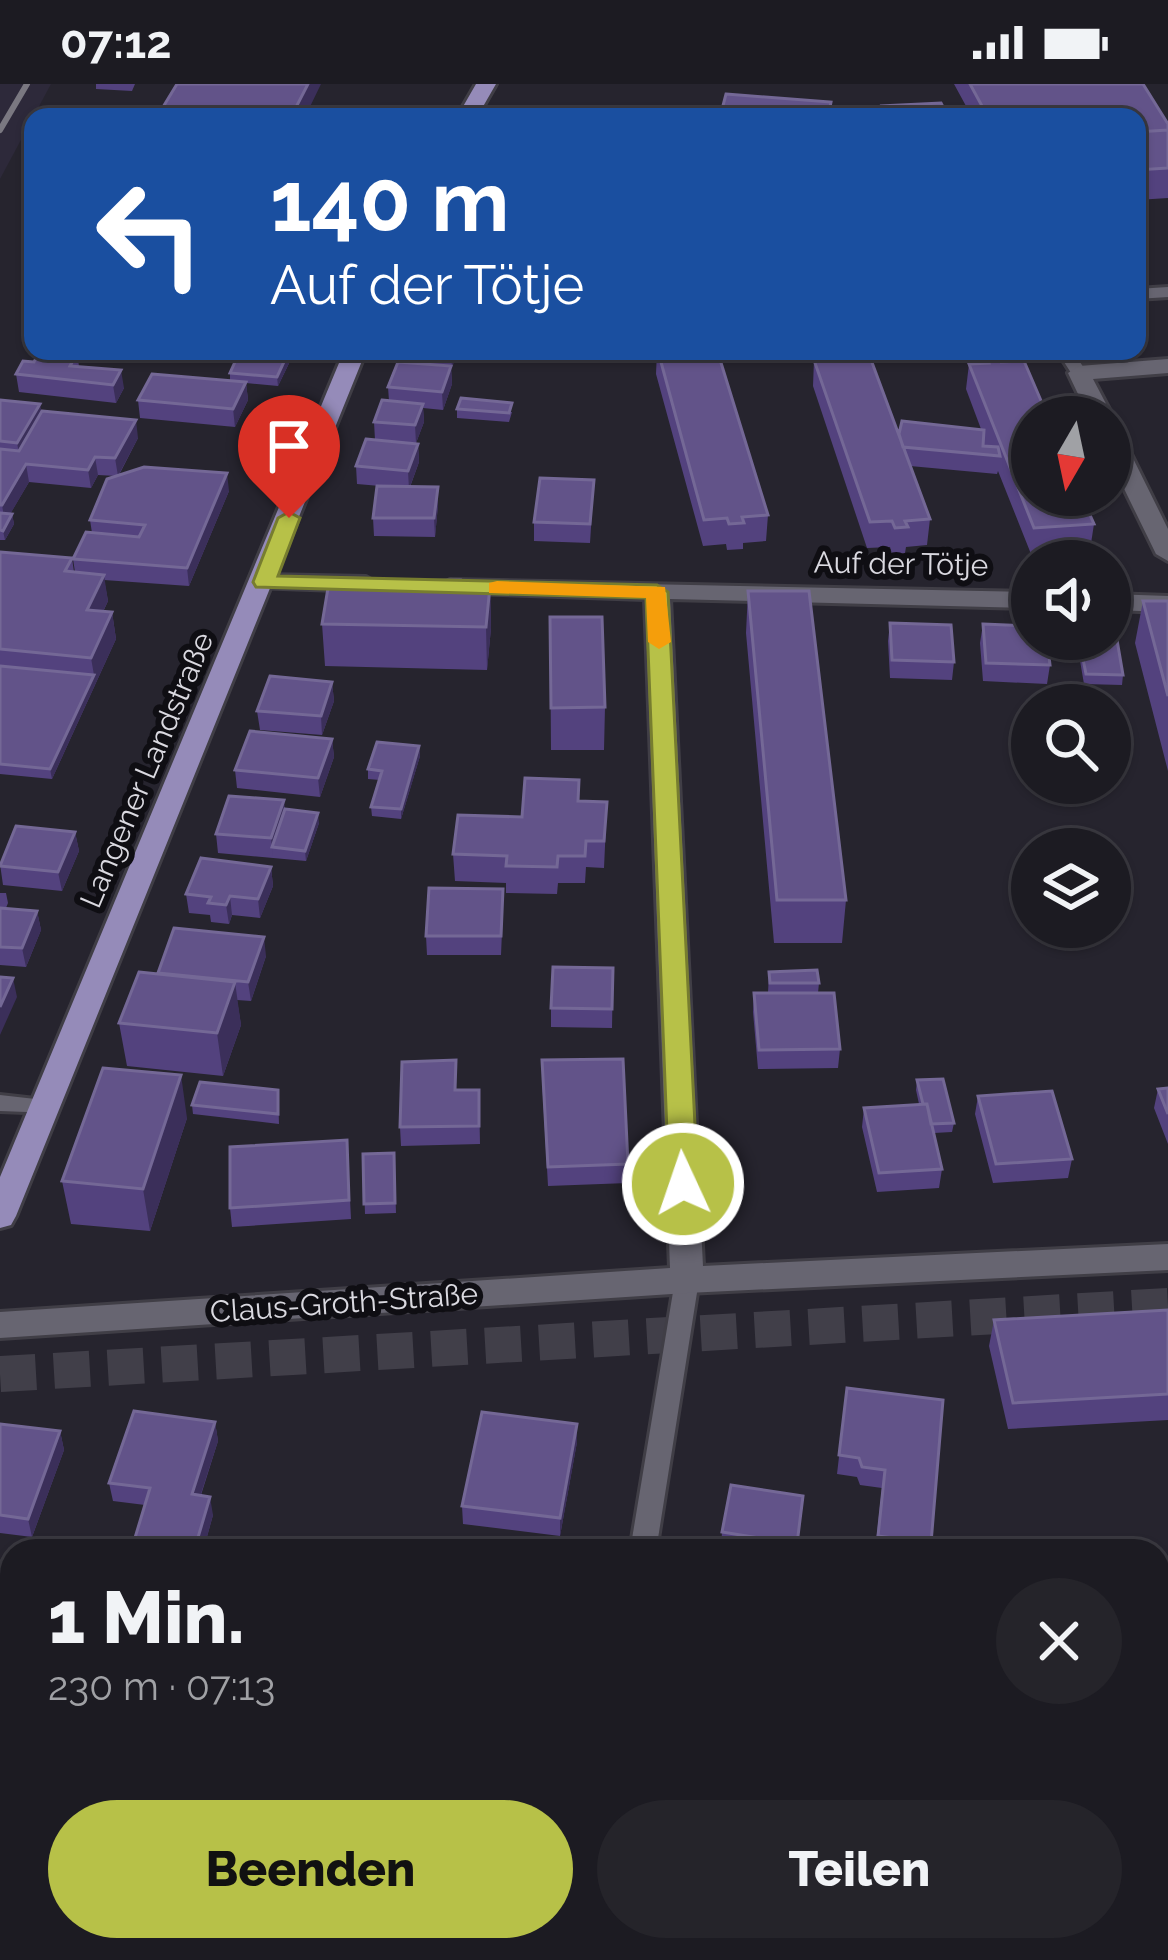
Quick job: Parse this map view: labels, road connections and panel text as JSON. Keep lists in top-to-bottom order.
{
  "streets": {
    "main road": ["Langener Landstraße"],
    "street": ["Auf der Tötje", "Claus-Groth-Straße"]
  },
  "crossings": [
    ["Auf der Tötje", "Langener Landstraße"]
  ],
  "north": "bottom",
  "page": {
    "status": "07:12",
    "turn": ["140 m", "Auf der Tötje"],
    "heading": ["1 Min.", "230 m · 07:13"],
    "buttons": ["Beenden", "Teilen"]
  }
}
